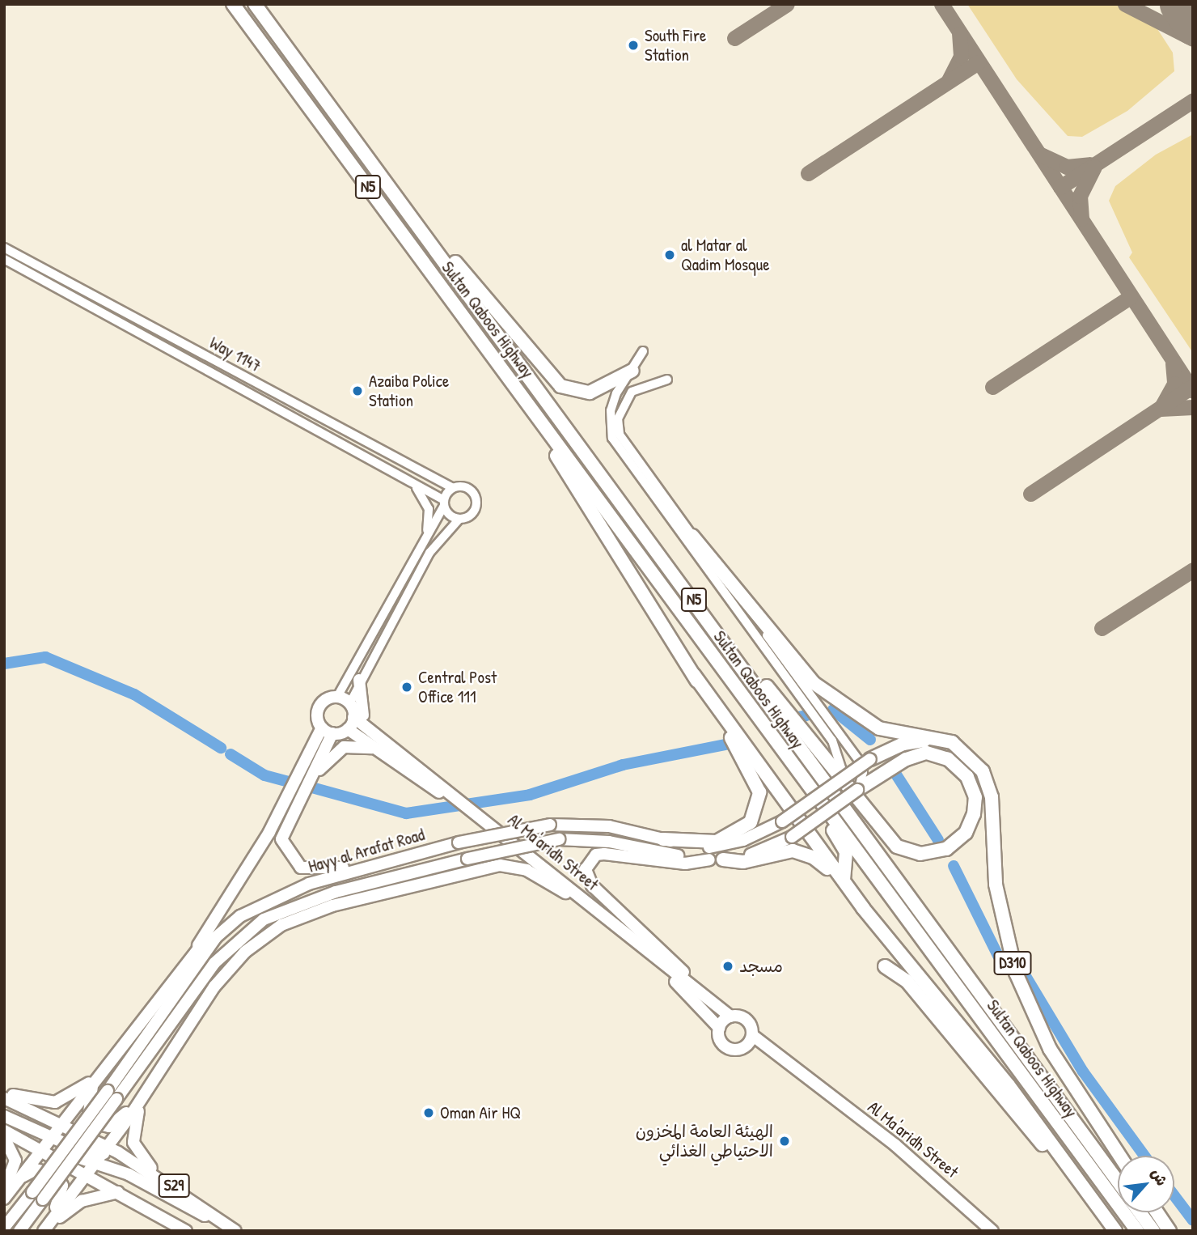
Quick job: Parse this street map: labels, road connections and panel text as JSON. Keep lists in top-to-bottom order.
{
  "streets": {
    "highway": ["N5", "Sultan Qaboos Highway", "D310"],
    "main road": ["Hayy al Arafat Road", "Al Ma'aridh Street", "S29"],
    "street": ["Way 1147"]
  },
  "places": [
    "South Fire Station",
    "al Matar al Qadim Mosque",
    "Azaiba Police Station",
    "Central Post Office 111",
    "مسجد",
    "Oman Air HQ",
    "الهيئة العامة المخزون الاحتياطي الغذائي"
  ],
  "north": "top right"
}
